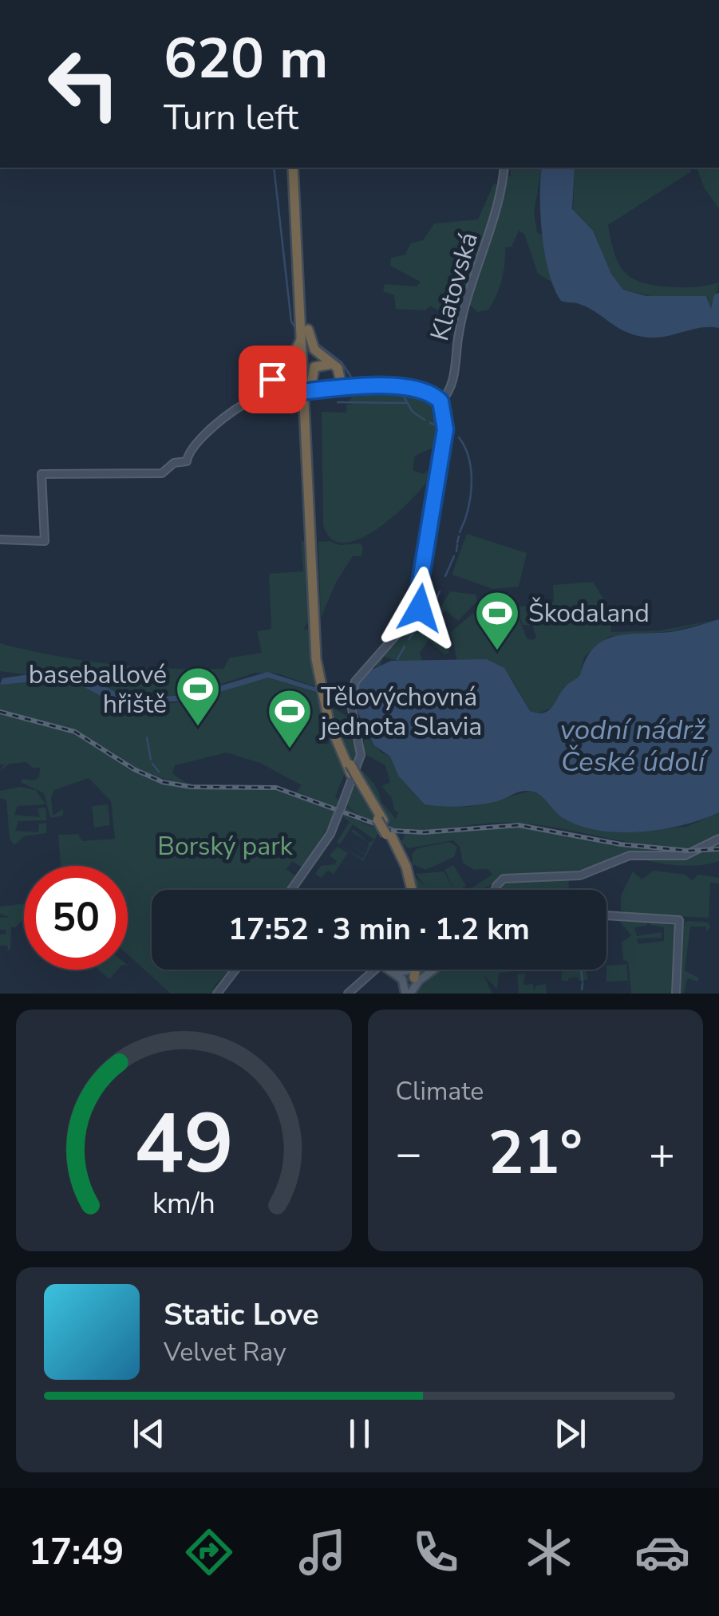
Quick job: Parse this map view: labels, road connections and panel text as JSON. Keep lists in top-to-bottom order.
{
  "streets": {
    "street": ["Klatovská"]
  },
  "water": ["vodní nádrž České údolí"],
  "parks": ["Borský park"],
  "places": {
    "sports": ["Škodaland", "baseballové hřiště", "Tělovýchovná jednota Slavia"]
  },
  "page": {
    "turn": ["620 m", "Turn left"],
    "limit": "50",
    "trip": "17:52 · 3 min · 1.2 km",
    "tile": "Climate",
    "heat": ["−", "21°", "+"],
    "song": ["Static Love", "Velvet Ray"],
    "tabs": "17:49",
    "gauge": ["49", "km/h"]
  }
}
